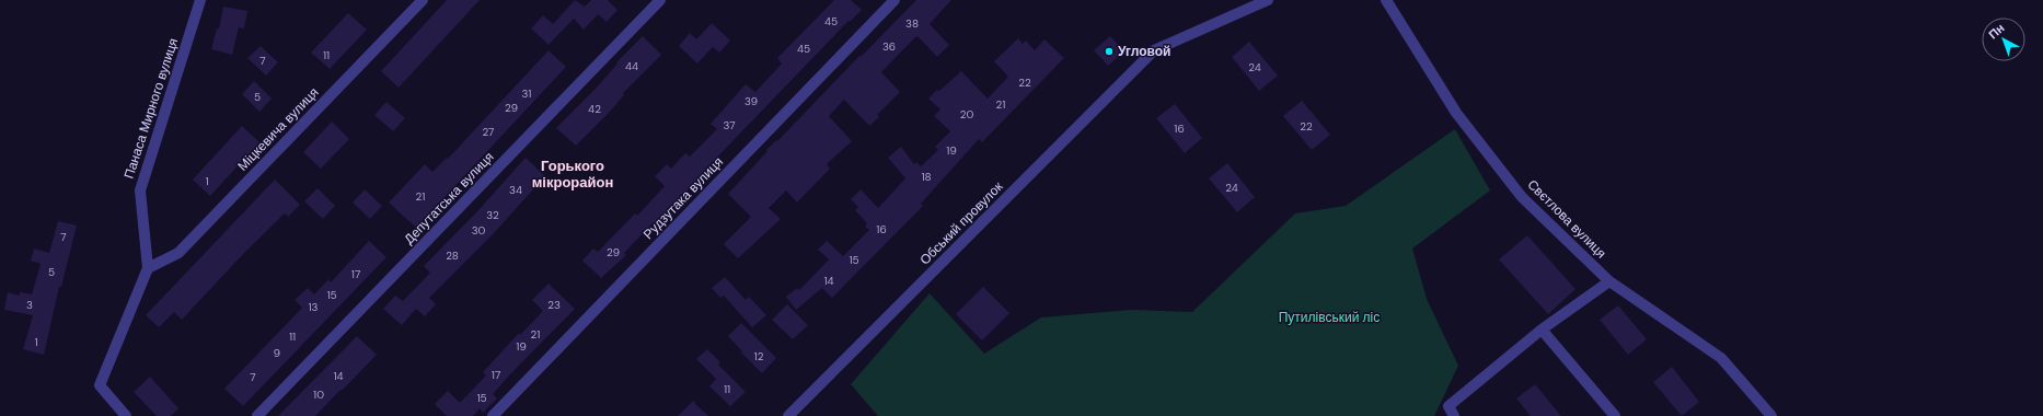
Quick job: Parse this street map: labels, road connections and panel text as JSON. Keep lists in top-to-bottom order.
{
  "streets": {
    "street": [
      "Панаса Мирного вулиця",
      "Міцкевича вулиця",
      "Депутатська вулиця",
      "Рудзутака вулиця",
      "Свєтлова вулиця",
      "Обський провулок"
    ]
  },
  "crossings": [
    ["Панаса Мирного вулиця", "Міцкевича вулиця"]
  ],
  "districts": ["Горького мікрорайон"],
  "parks": ["Путилівський ліс"],
  "places": ["Угловой"],
  "house_numbers": [
    "45",
    "38",
    "36",
    "45",
    "11",
    "7",
    "44",
    "24",
    "22",
    "31",
    "5",
    "39",
    "21",
    "29",
    "42",
    "20",
    "37",
    "22",
    "16",
    "27",
    "19",
    "18",
    "1",
    "24",
    "34",
    "21",
    "32",
    "16",
    "30",
    "7",
    "29",
    "28",
    "15",
    "5",
    "17",
    "14",
    "15",
    "3",
    "23",
    "13",
    "21",
    "11",
    "1",
    "19",
    "9",
    "12",
    "17",
    "14",
    "7",
    "11",
    "10",
    "15"
  ],
  "north": "top left"
}
